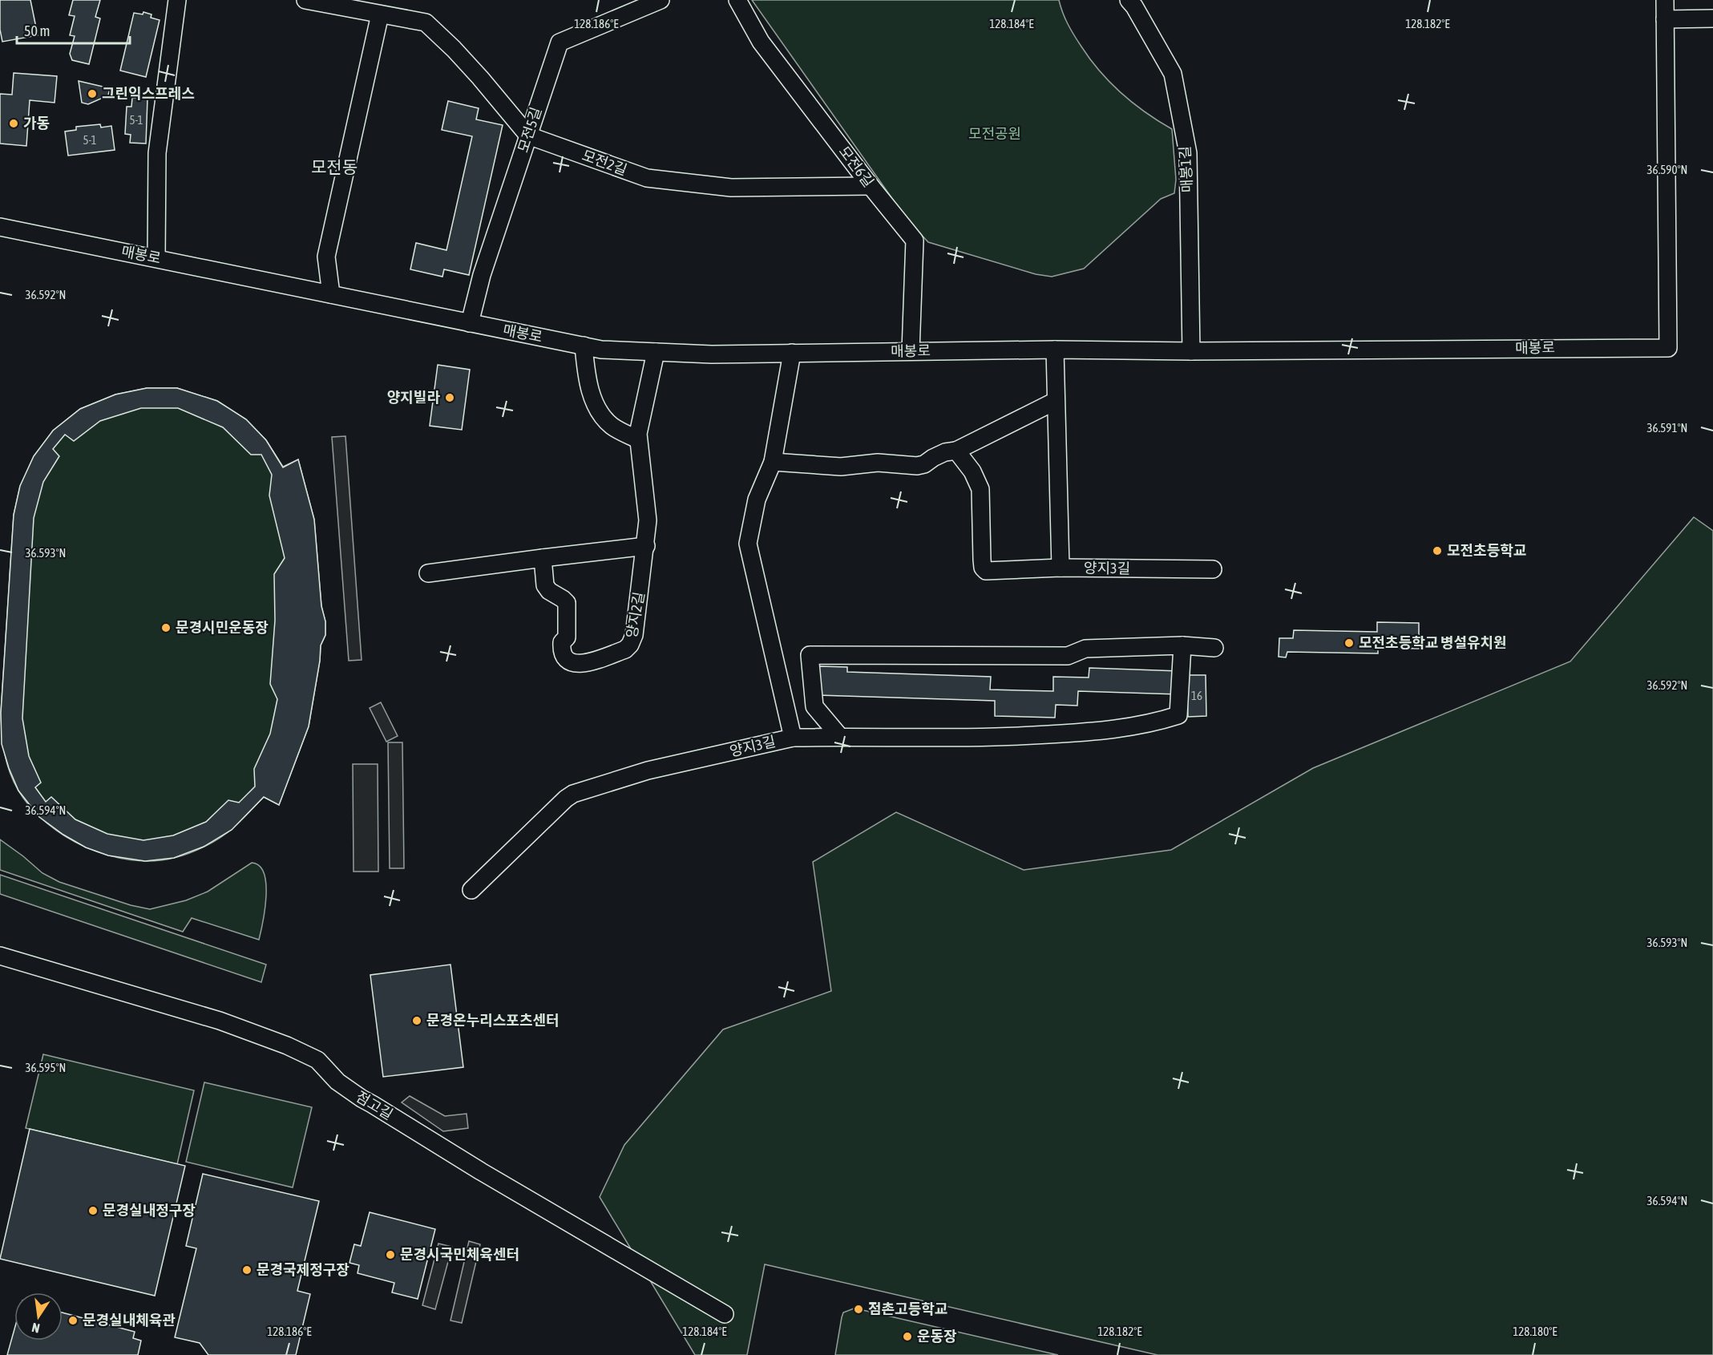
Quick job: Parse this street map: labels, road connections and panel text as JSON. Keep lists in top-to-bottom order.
{
  "streets": {
    "street": [
      "모전5길",
      "모전2길",
      "모전6길",
      "매봉1길",
      "매봉로",
      "양지3길",
      "양지2길",
      "점고길"
    ]
  },
  "crossings": [
    ["모전5길", "모전2길"],
    ["모전5길", "매봉로"],
    ["모전2길", "모전6길"],
    ["모전6길", "매봉로"],
    ["매봉1길", "매봉로"],
    ["매봉로", "양지3길"],
    ["매봉로", "양지2길"]
  ],
  "districts": ["모전동"],
  "parks": ["모전공원"],
  "places": [
    "그린익스프레스",
    "가동",
    "양지빌라",
    "모전초등학교",
    "문경시민운동장",
    "모전초등학교 병설유치원",
    "문경온누리스포츠센터",
    "문경실내정구장",
    "문경시국민체육센터",
    "문경국제정구장",
    "점촌고등학교",
    "문경실내체육관",
    "운동장"
  ],
  "house_numbers": ["5-1", "5-1", "16"],
  "scale_bar": "50 m",
  "north": "bottom",
  "coordinates": [
    "128.186°E",
    "128.184°E",
    "128.182°E",
    "36.590°N",
    "36.592°N",
    "36.591°N",
    "36.593°N",
    "36.594°N",
    "36.595°N",
    "128.180°E"
  ]
}
